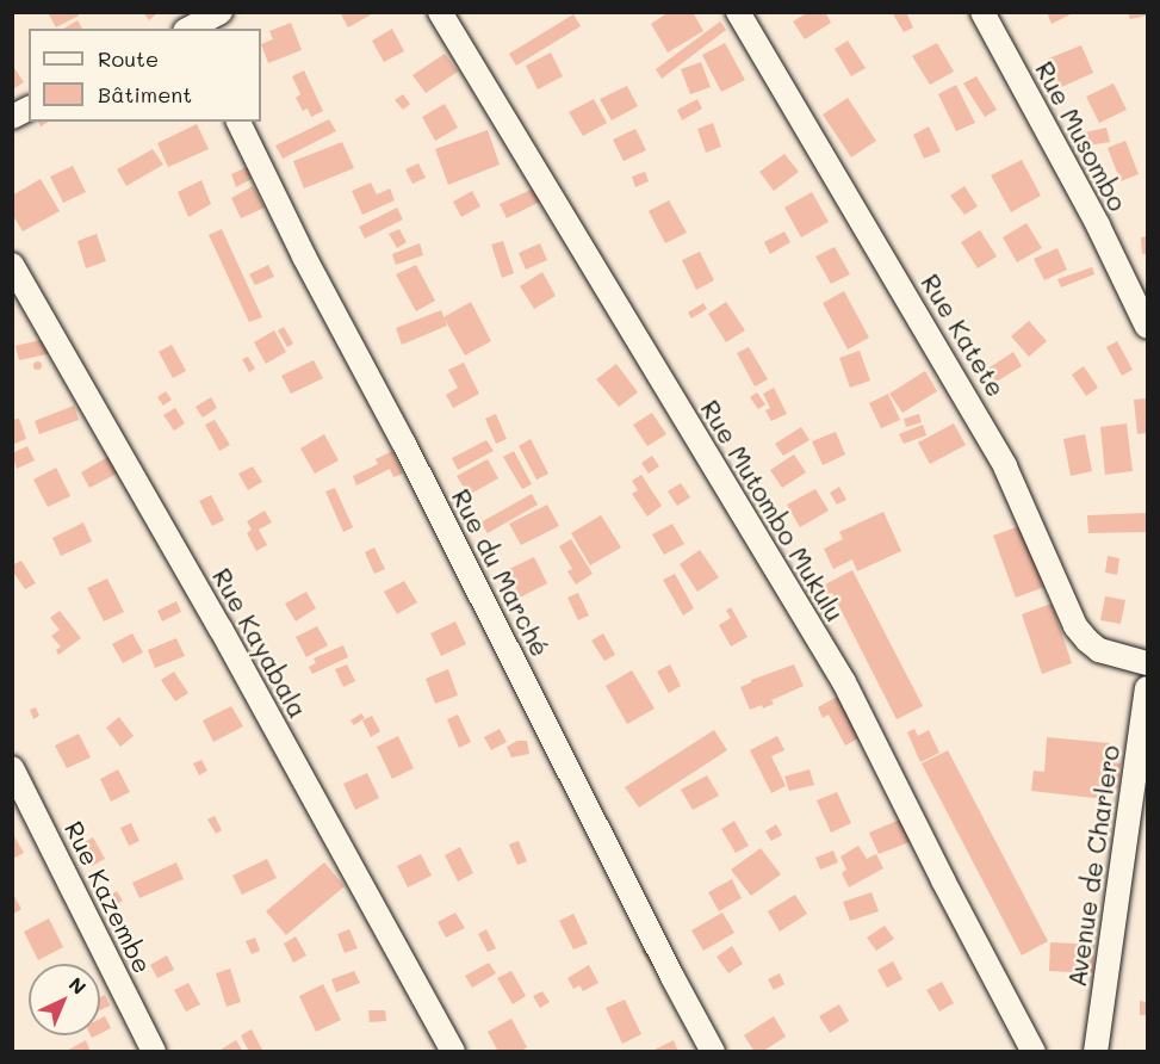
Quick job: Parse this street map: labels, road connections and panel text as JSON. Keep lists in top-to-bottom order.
{
  "streets": {
    "street": [
      "Rue Musombo",
      "Rue Katete",
      "Rue Mutombo Mukulu",
      "Rue du Marché",
      "Rue Kayabala",
      "Avenue de Charlero",
      "Rue Kazembe"
    ]
  },
  "legend": ["Route", "Bâtiment"],
  "north": "top right"
}
